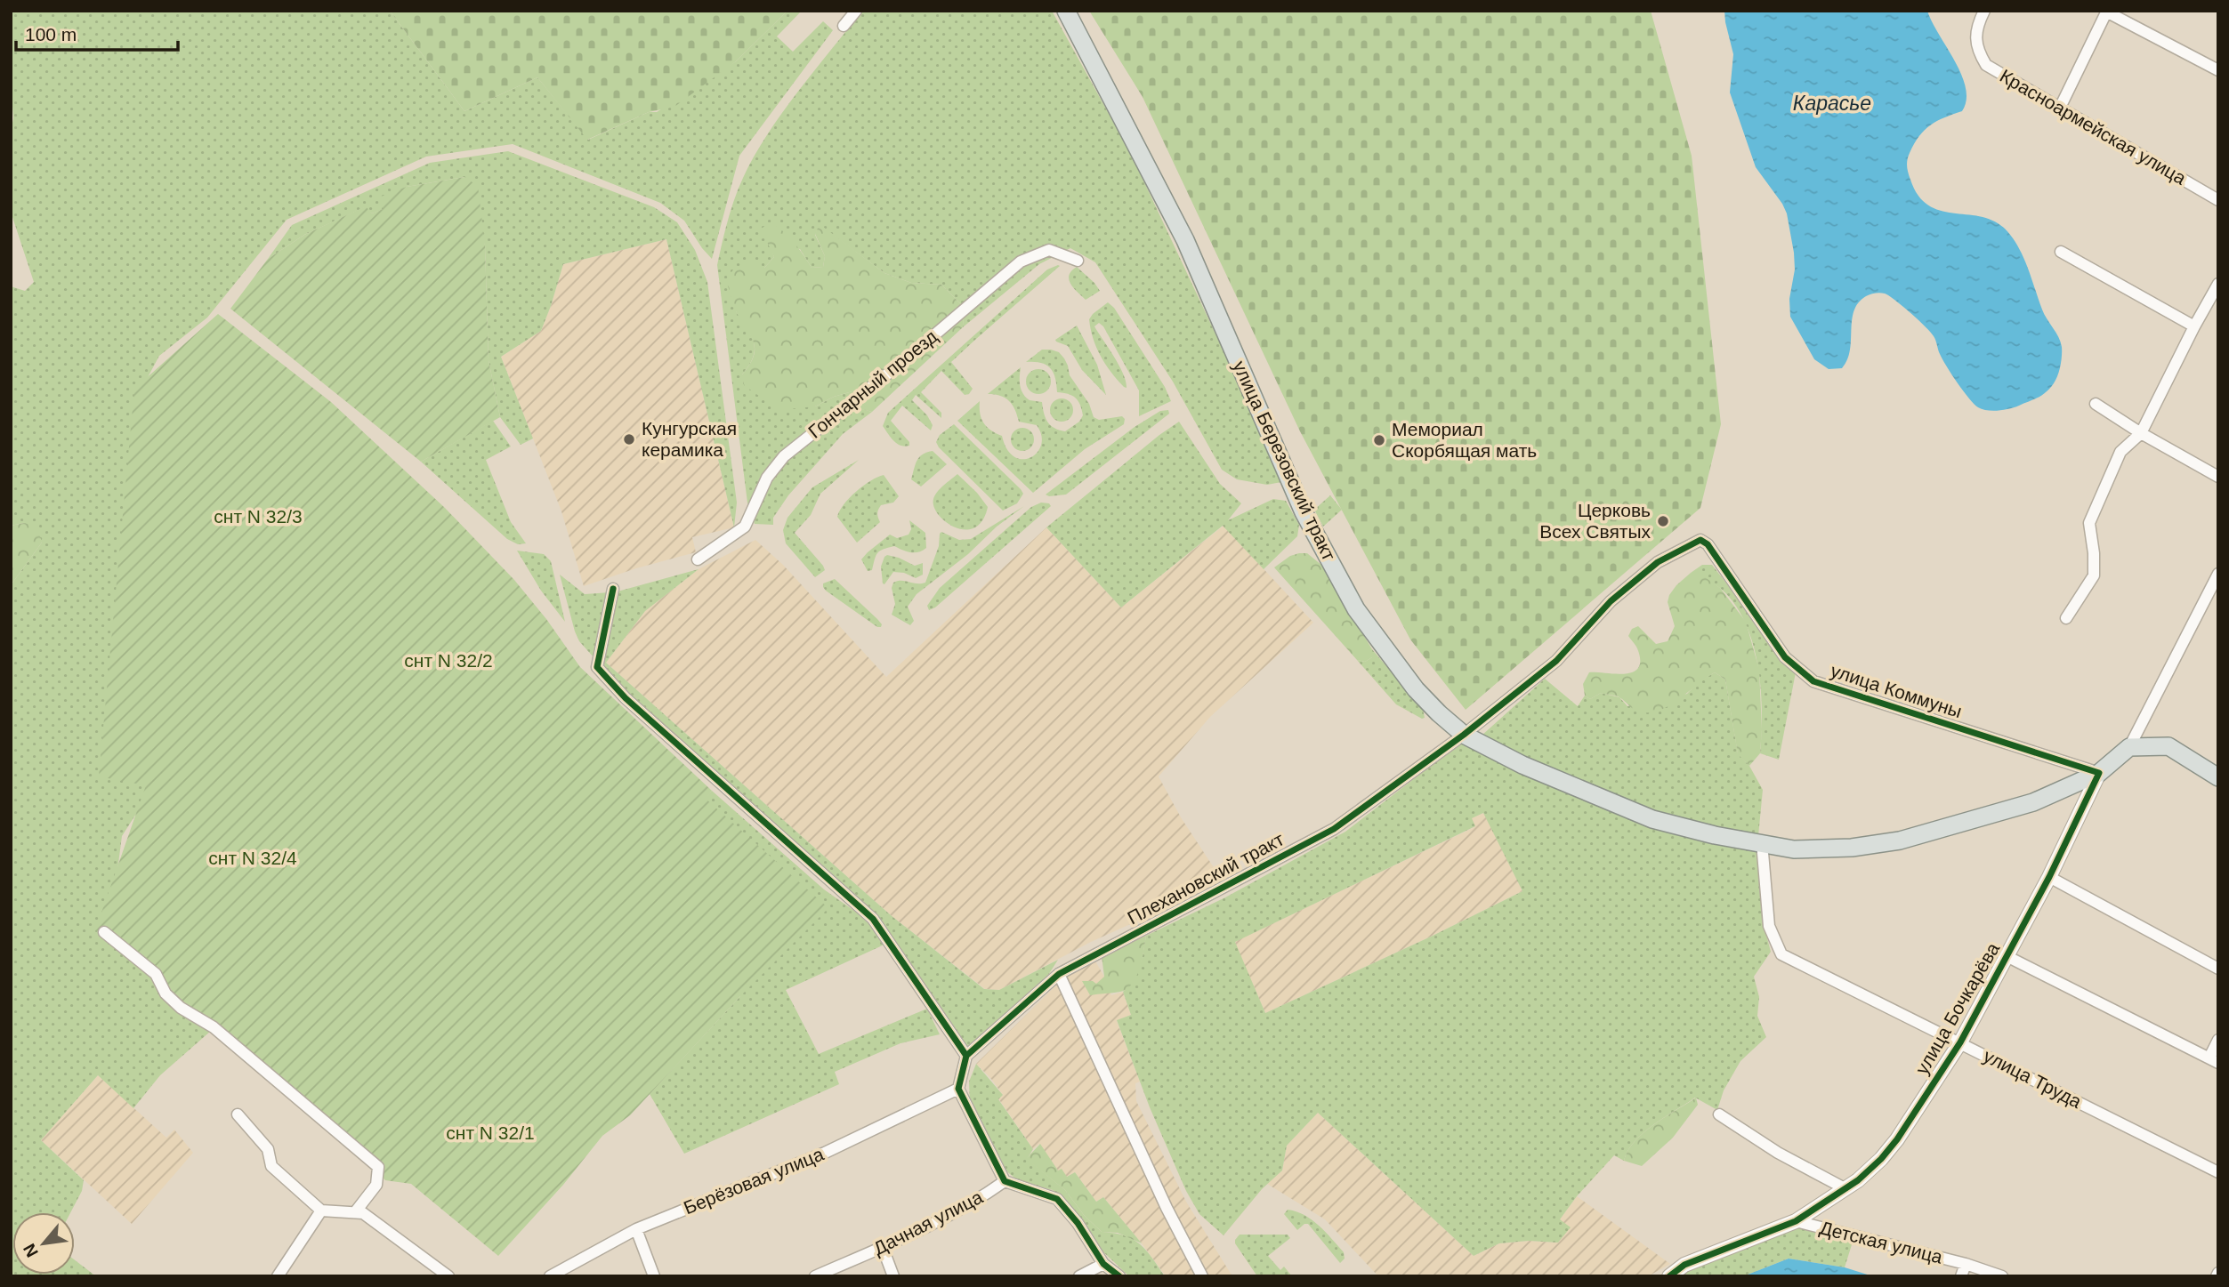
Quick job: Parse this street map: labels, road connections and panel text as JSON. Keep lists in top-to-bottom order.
{
  "streets": {
    "main road": ["улица Березовский тракт", "улица Бочкарёва"],
    "street": [
      "Красноармейская улица",
      "Гончарный проезд",
      "улица Коммуны",
      "Плехановский тракт",
      "улица Труда",
      "Берёзовая улица",
      "Дачная улица",
      "Детская улица"
    ]
  },
  "crossings": [
    ["улица Березовский тракт", "Плехановский тракт"],
    ["улица Березовский тракт", "улица Труда"],
    ["улица Коммуны", "Плехановский тракт"],
    ["улица Коммуны", "улица Бочкарёва"],
    ["улица Бочкарёва", "улица Труда"],
    ["улица Бочкарёва", "Детская улица"]
  ],
  "water": ["Карасье"],
  "parks": [
    "снт N 32/3",
    "снт N 32/2",
    "снт N 32/4",
    "снт N 32/1"
  ],
  "places": ["Кунгурская керамика", "Мемориал Скорбящая мать", "Церковь Всех Святых"],
  "scale_bar": "100 m",
  "north": "bottom left"
}
